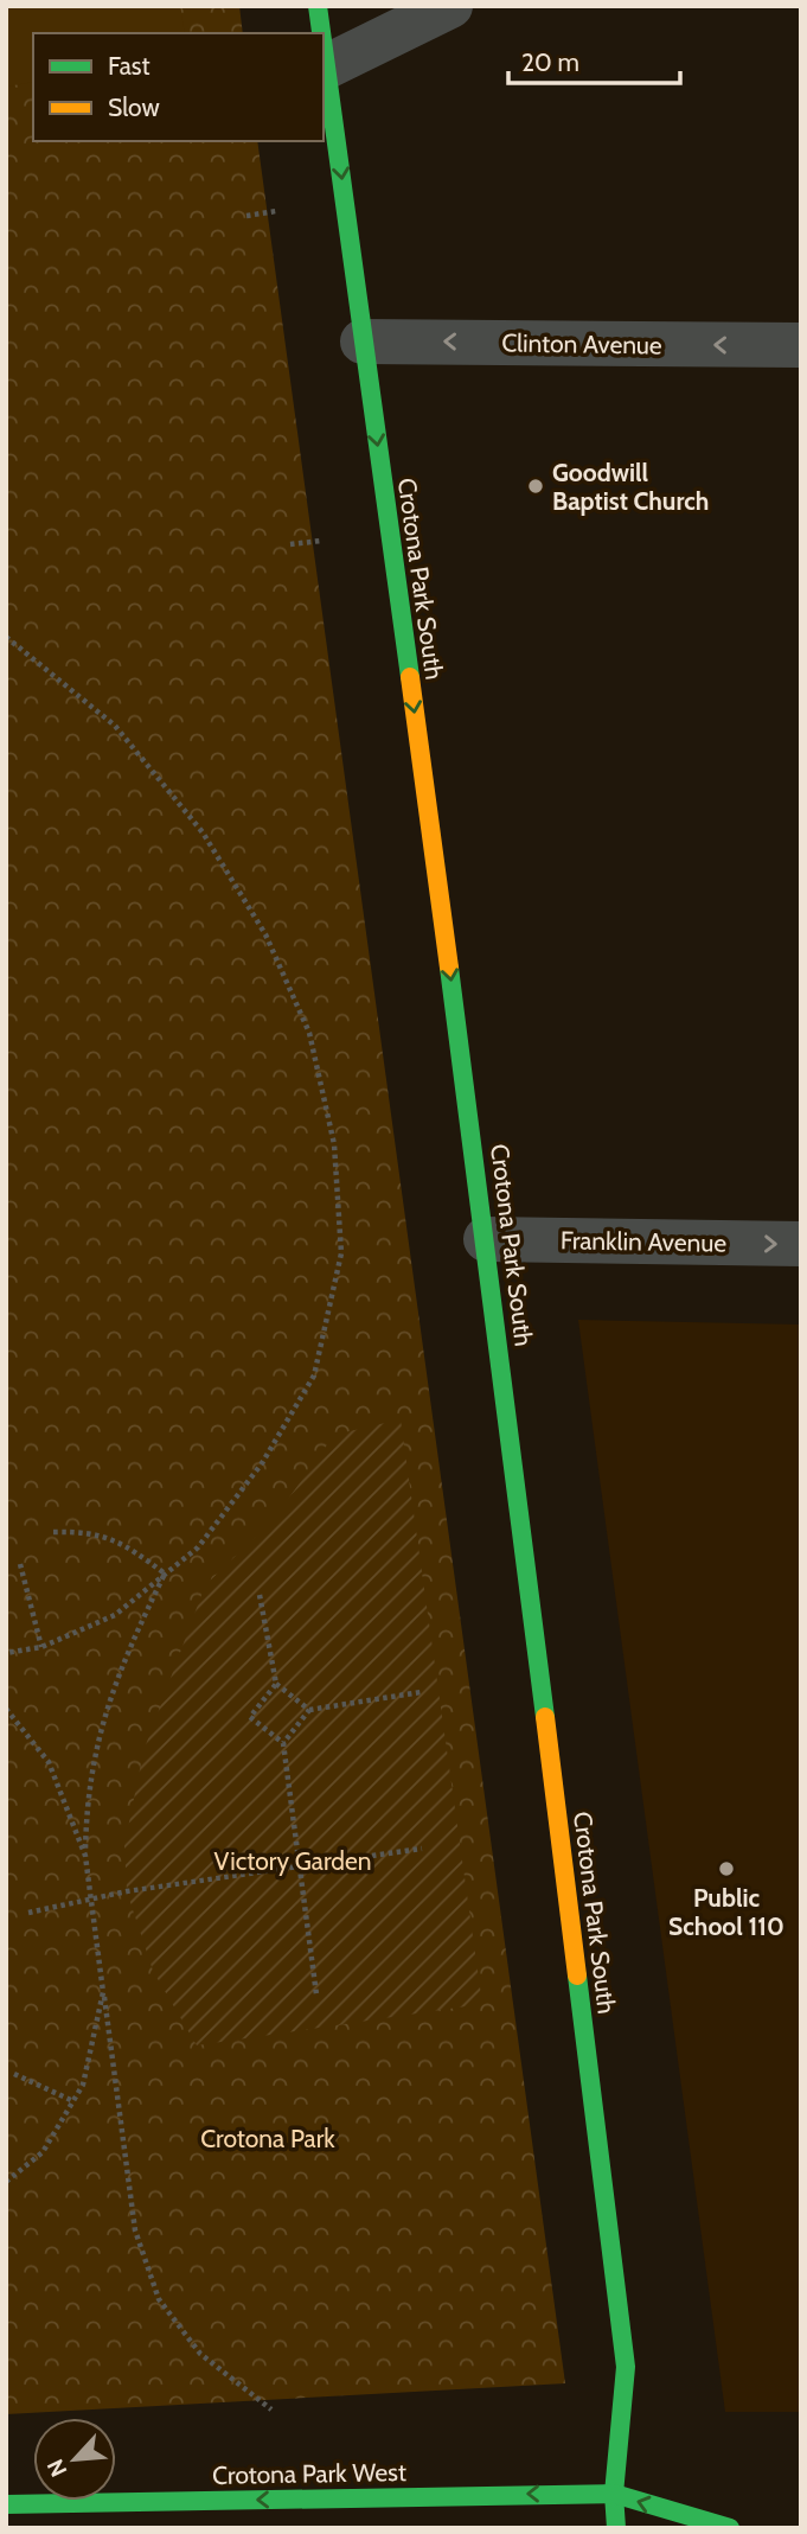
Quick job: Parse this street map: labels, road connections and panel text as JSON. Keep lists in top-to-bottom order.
{
  "streets": {
    "street": [
      "Clinton Avenue",
      "Crotona Park South",
      "Franklin Avenue",
      "Crotona Park West"
    ]
  },
  "crossings": [
    ["Clinton Avenue", "Crotona Park South"],
    ["Crotona Park South", "Franklin Avenue"],
    ["Crotona Park South", "Crotona Park West"]
  ],
  "one_way": [
    "Clinton Avenue",
    "Crotona Park South",
    "Franklin Avenue",
    "Crotona Park West"
  ],
  "parks": ["Victory Garden", "Crotona Park"],
  "places": ["Goodwill Baptist Church", "Public School 110"],
  "legend": ["Fast", "Slow"],
  "scale_bar": "20 m",
  "north": "bottom left"
}
